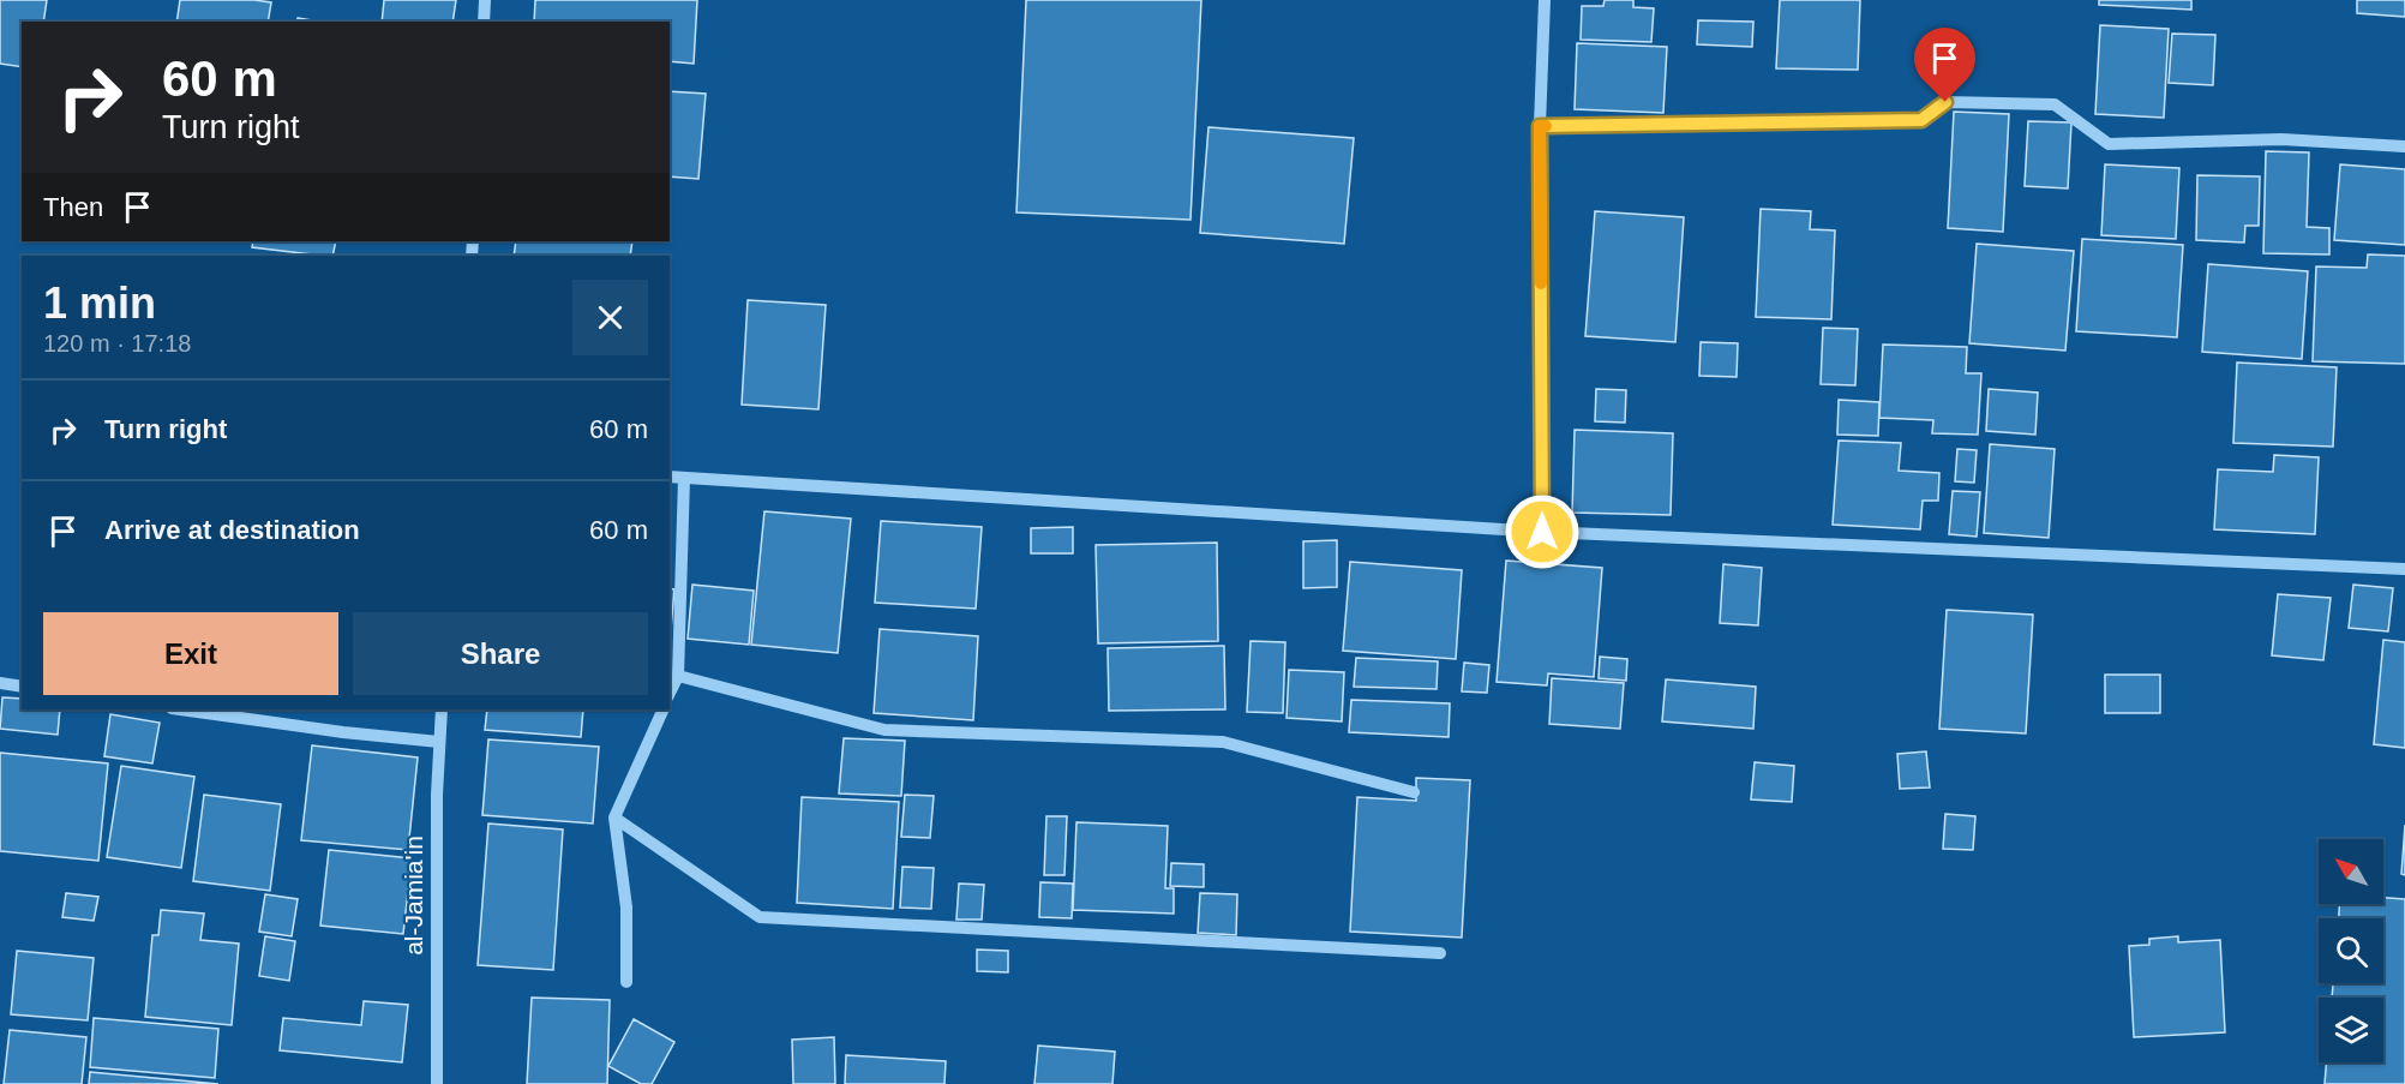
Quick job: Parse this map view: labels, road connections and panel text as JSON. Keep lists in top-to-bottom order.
{
  "streets": {
    "street": ["al-Jamia'in"]
  },
  "north": "top left",
  "page": {
    "turn": ["60 m", "Turn right"],
    "then": "Then",
    "heading": ["1 min", "120 m · 17:18"],
    "list": [
      {
        "name": "Turn right",
        "value": "60 m"
      },
      {
        "name": "Arrive at destination",
        "value": "60 m"
      }
    ],
    "buttons": ["Exit", "Share"]
  }
}
